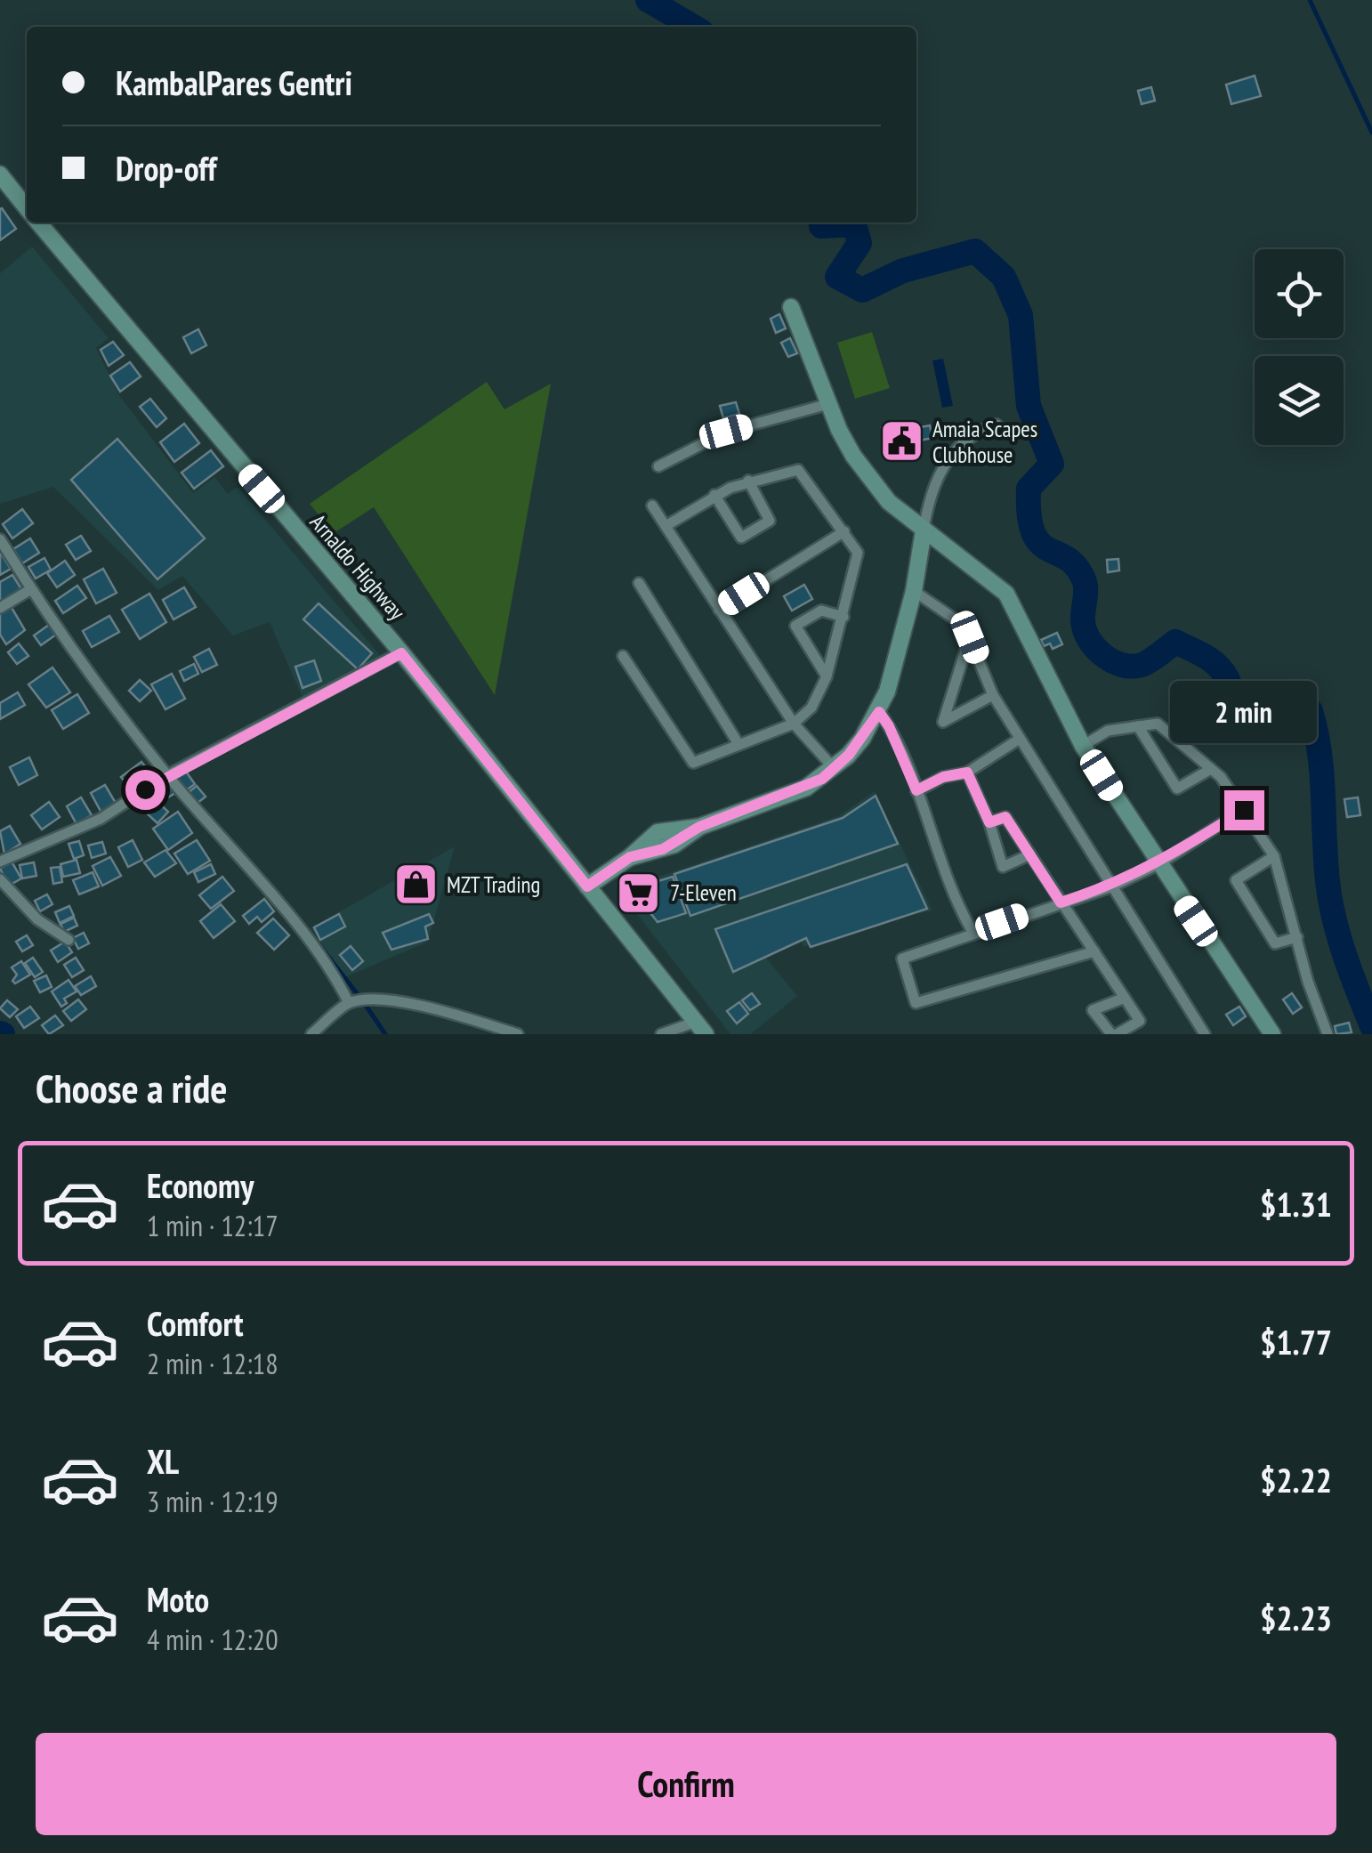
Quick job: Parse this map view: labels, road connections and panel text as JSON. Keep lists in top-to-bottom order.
{
  "streets": {
    "street": ["Arnaldo Highway"]
  },
  "places": {
    "public building": ["Amaia Scapes Clubhouse"],
    "shop": ["MZT Trading"],
    "supermarket": ["7-Eleven"]
  },
  "page": {
    "banner": ["KambalPares Gentri", "Drop-off"],
    "bubble": "2 min",
    "heading": "Choose a ride",
    "list": [
      {
        "name": "Economy",
        "note": "1 min · 12:17",
        "value": "$1.31"
      },
      {
        "name": "Comfort",
        "note": "2 min · 12:18",
        "value": "$1.77"
      },
      {
        "name": "XL",
        "note": "3 min · 12:19",
        "value": "$2.22"
      },
      {
        "name": "Moto",
        "note": "4 min · 12:20",
        "value": "$2.23"
      }
    ],
    "buttons": "Confirm"
  }
}
